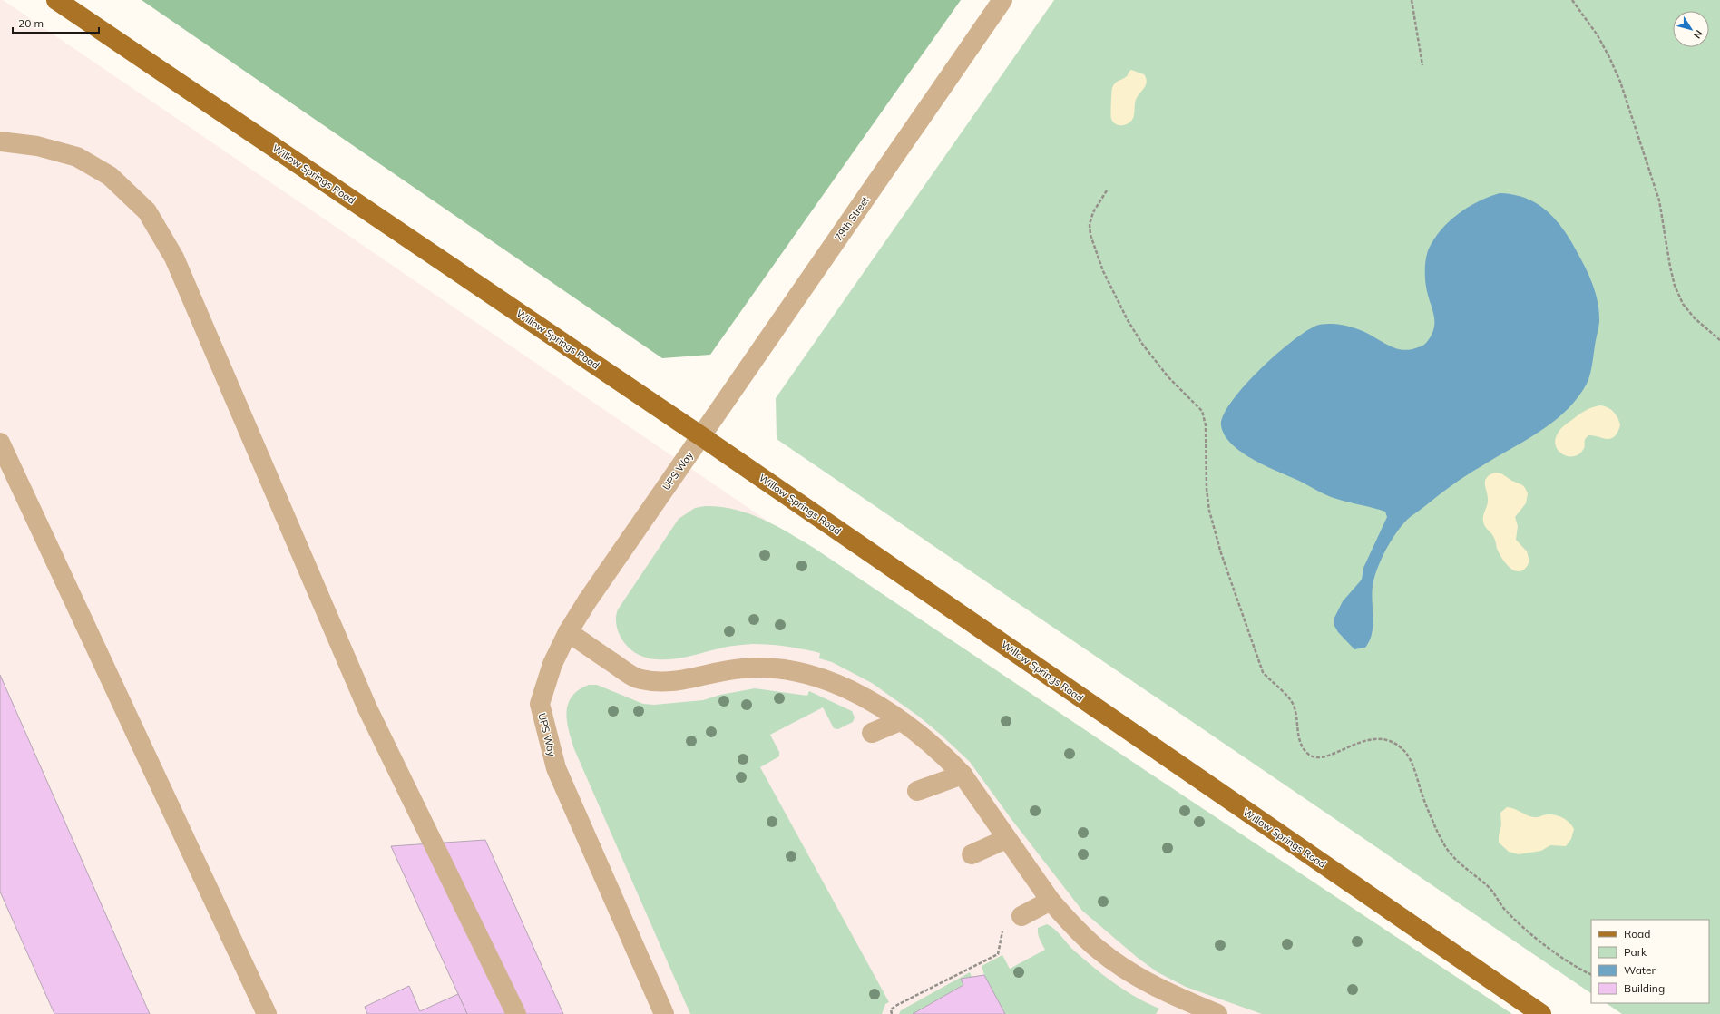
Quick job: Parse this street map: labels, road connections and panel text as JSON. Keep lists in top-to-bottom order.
{
  "streets": {
    "main road": ["Willow Springs Road"],
    "street": ["79th Street", "UPS Way"]
  },
  "crossings": [
    ["Willow Springs Road", "79th Street"],
    ["Willow Springs Road", "UPS Way"],
    ["79th Street", "UPS Way"]
  ],
  "legend": [
    "Road",
    "Park",
    "Water",
    "Building"
  ],
  "scale_bar": "20 m",
  "north": "bottom right"
}
